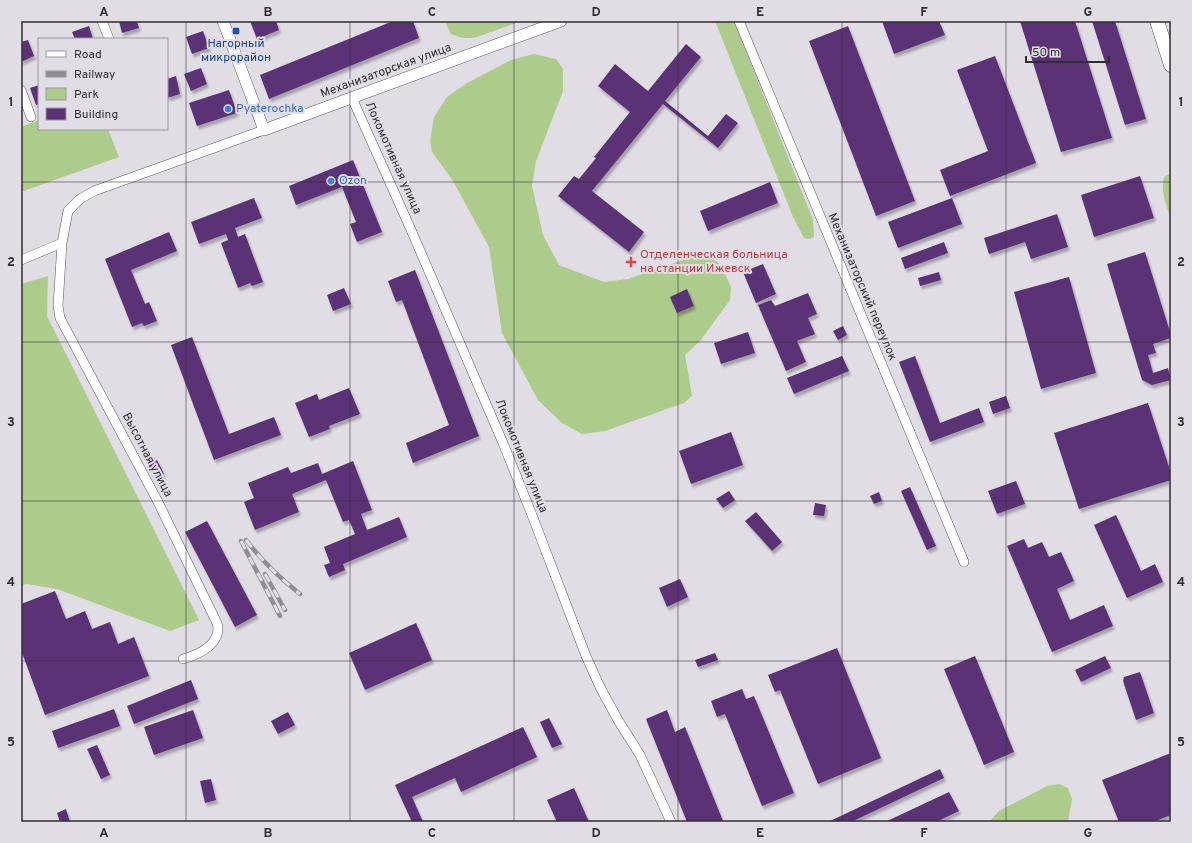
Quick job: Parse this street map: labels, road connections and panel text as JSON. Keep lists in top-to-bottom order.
{
  "streets": {
    "street": [
      "Механизаторская улица",
      "Локомотивная улица",
      "Механизаторский переулок",
      "Высотная улица"
    ]
  },
  "crossings": [
    ["Механизаторская улица", "Локомотивная улица"],
    ["Механизаторская улица", "Высотная улица"]
  ],
  "places": {
    "transit": ["Нагорный микрорайон"],
    "other": ["Pyaterochka", "Ozon"],
    "health": ["Отделенческая больница на станции Ижевск"]
  },
  "legend": [
    "Road",
    "Railway",
    "Park",
    "Building"
  ],
  "scale_bar": "50 m",
  "grid": {
    "columns": [
      "A",
      "B",
      "C",
      "D",
      "E",
      "F",
      "G"
    ],
    "rows": [
      "1",
      "2",
      "3",
      "4",
      "5"
    ]
  }
}
